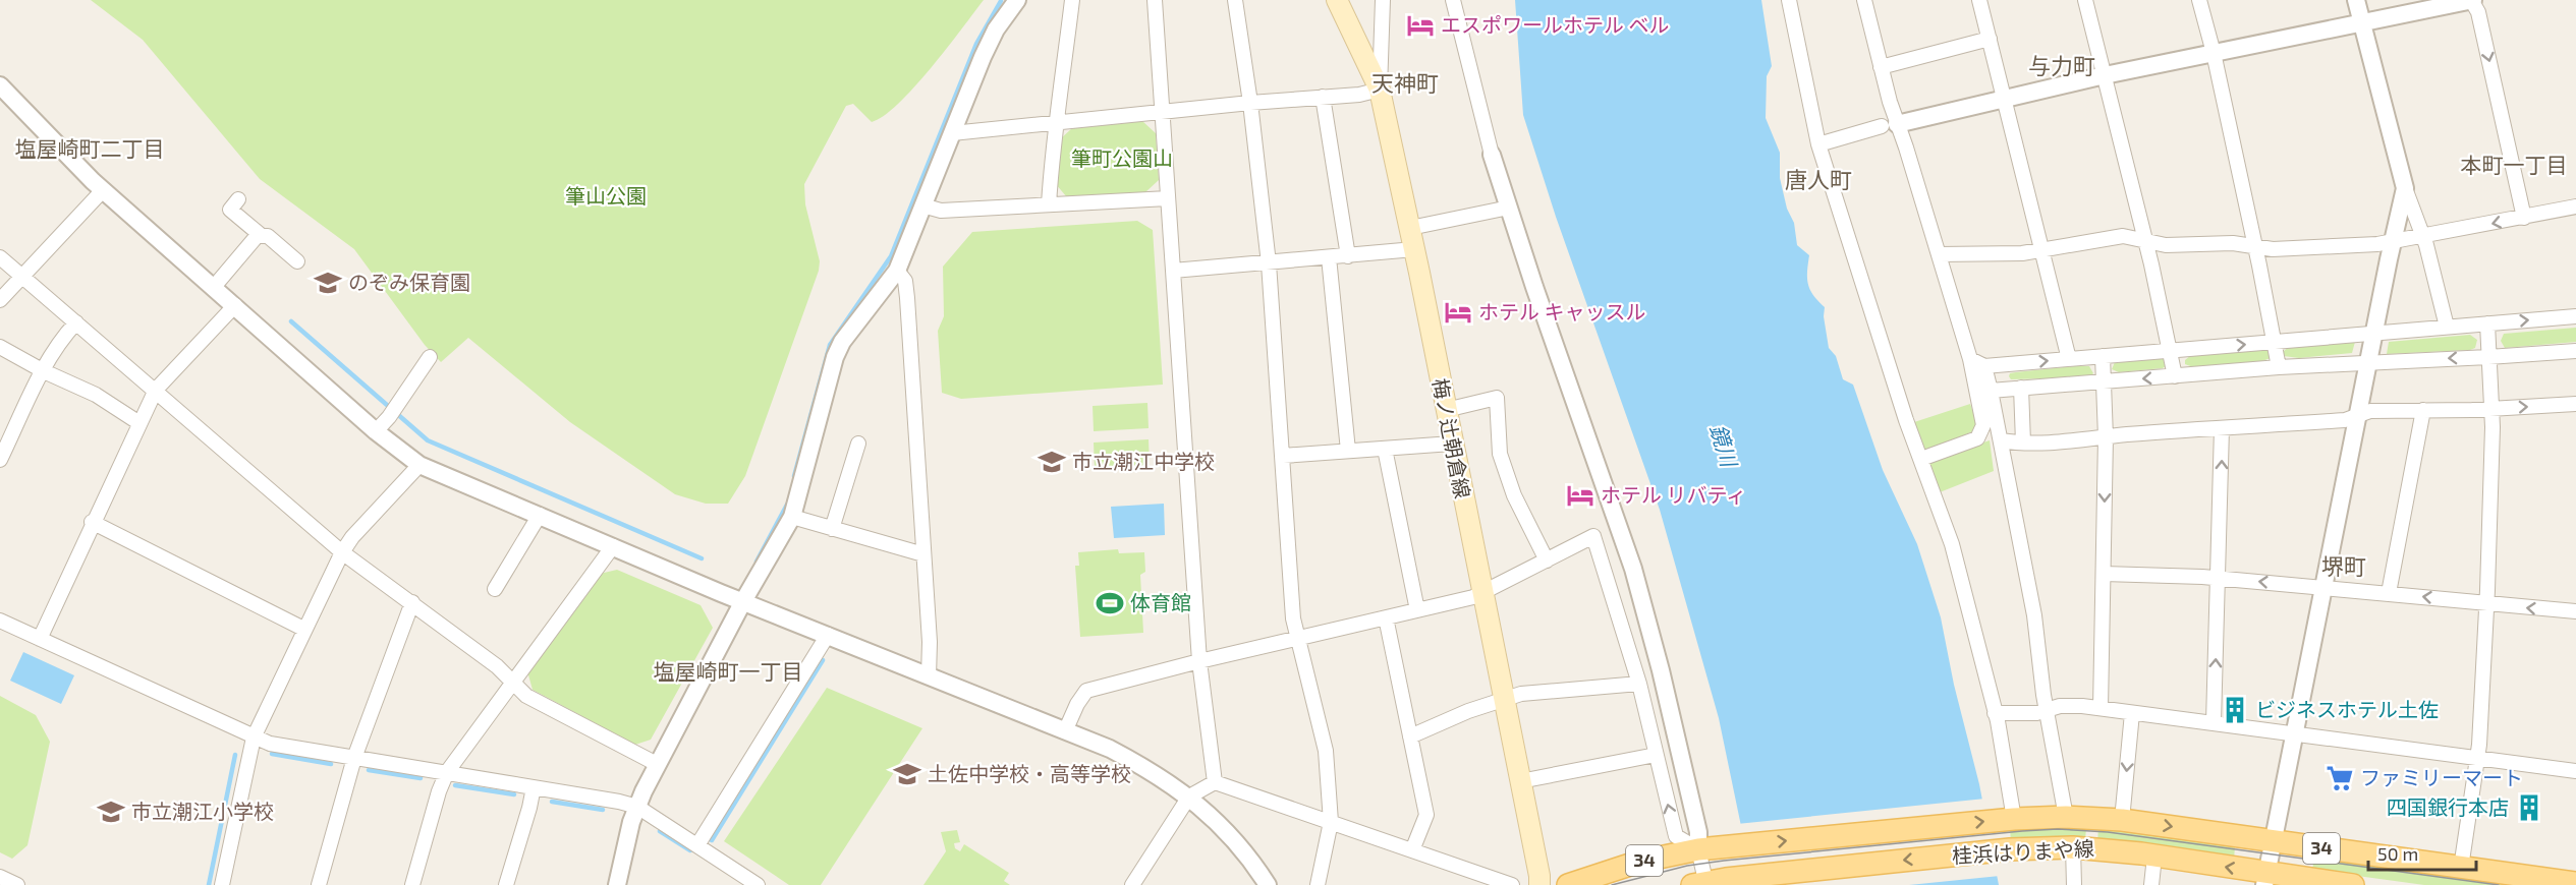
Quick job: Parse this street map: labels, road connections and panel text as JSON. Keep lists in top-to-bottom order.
{
  "streets": {
    "main road": ["梅ノ辻朝倉線", "34", "桂浜はりまや線"]
  },
  "districts": [
    "与力町",
    "天神町",
    "塩屋崎町二丁目",
    "本町一丁目",
    "唐人町",
    "堺町",
    "塩屋崎町一丁目"
  ],
  "water": ["鏡川"],
  "parks": ["筆町公園山", "筆山公園"],
  "places": {
    "hotel": ["エスポワールホテル ベル", "ホテル キャッスル", "ホテル リバティ"],
    "school or university": [
      "のぞみ保育園",
      "市立潮江中学校",
      "土佐中学校・高等学校",
      "市立潮江小学校"
    ],
    "sports": ["体育館"],
    "building": ["ビジネスホテル土佐", "四国銀行本店"],
    "supermarket": ["ファミリーマート"]
  },
  "scale_bar": "50 m"
}
